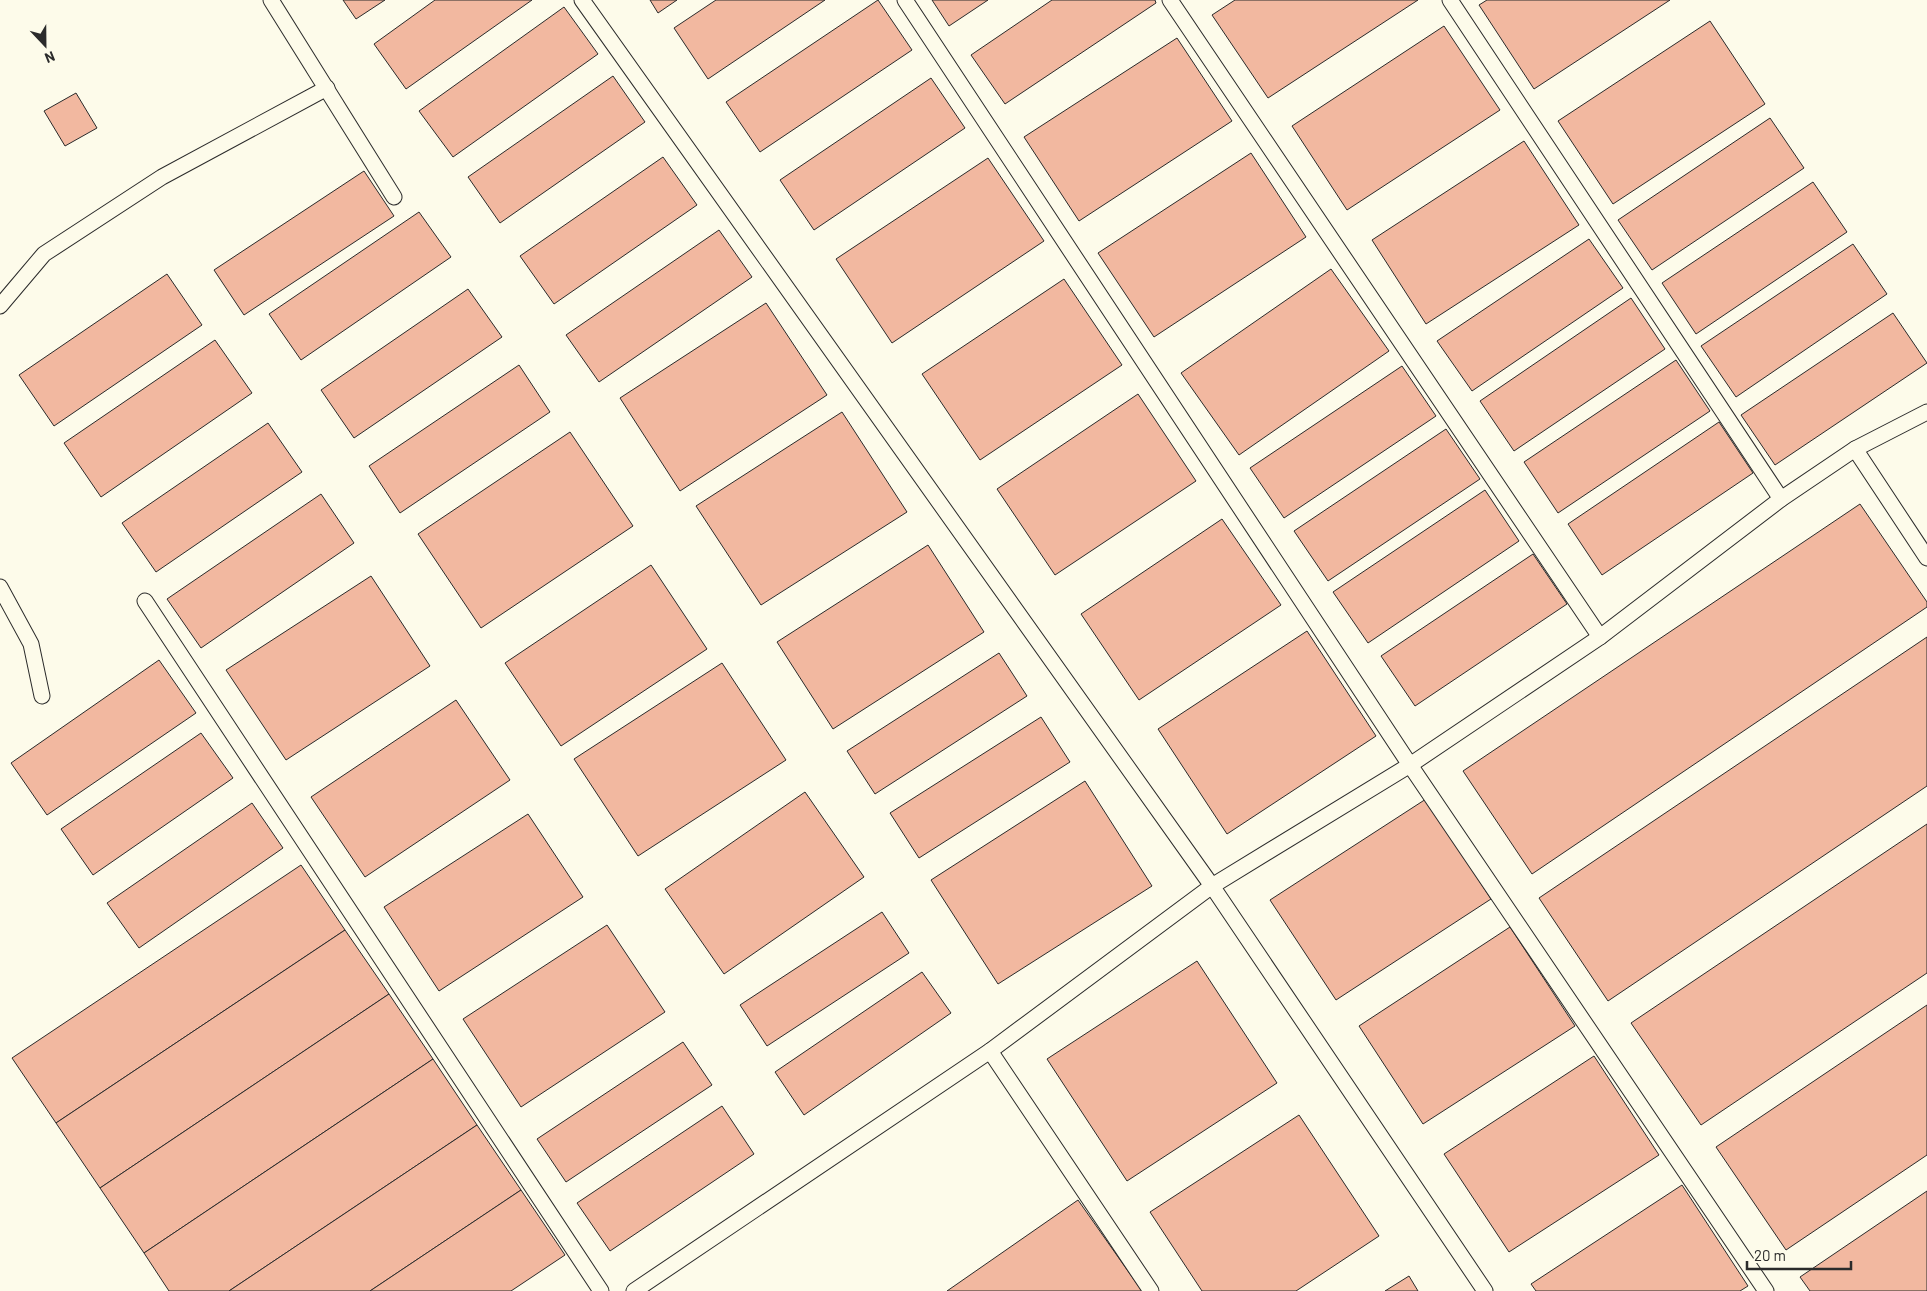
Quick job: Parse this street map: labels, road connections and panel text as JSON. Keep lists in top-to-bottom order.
{
  "scale_bar": "20 m",
  "north": "bottom"
}
